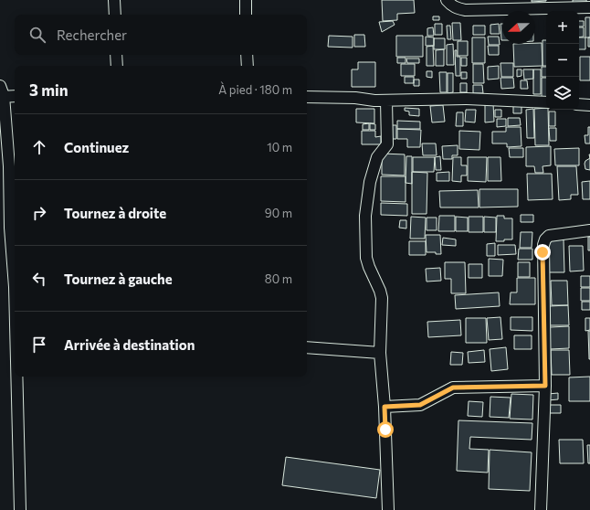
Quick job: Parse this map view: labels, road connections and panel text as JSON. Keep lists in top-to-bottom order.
{
  "north": "left",
  "page": {
    "map_buttons": ["+", "−"],
    "search": "Rechercher",
    "heading": ["3 min", "À pied · 180 m"],
    "list": [
      ["Continuez", "10 m"],
      ["Tournez à droite", "90 m"],
      ["Tournez à gauche", "80 m"],
      "Arrivée à destination"
    ]
  }
}
